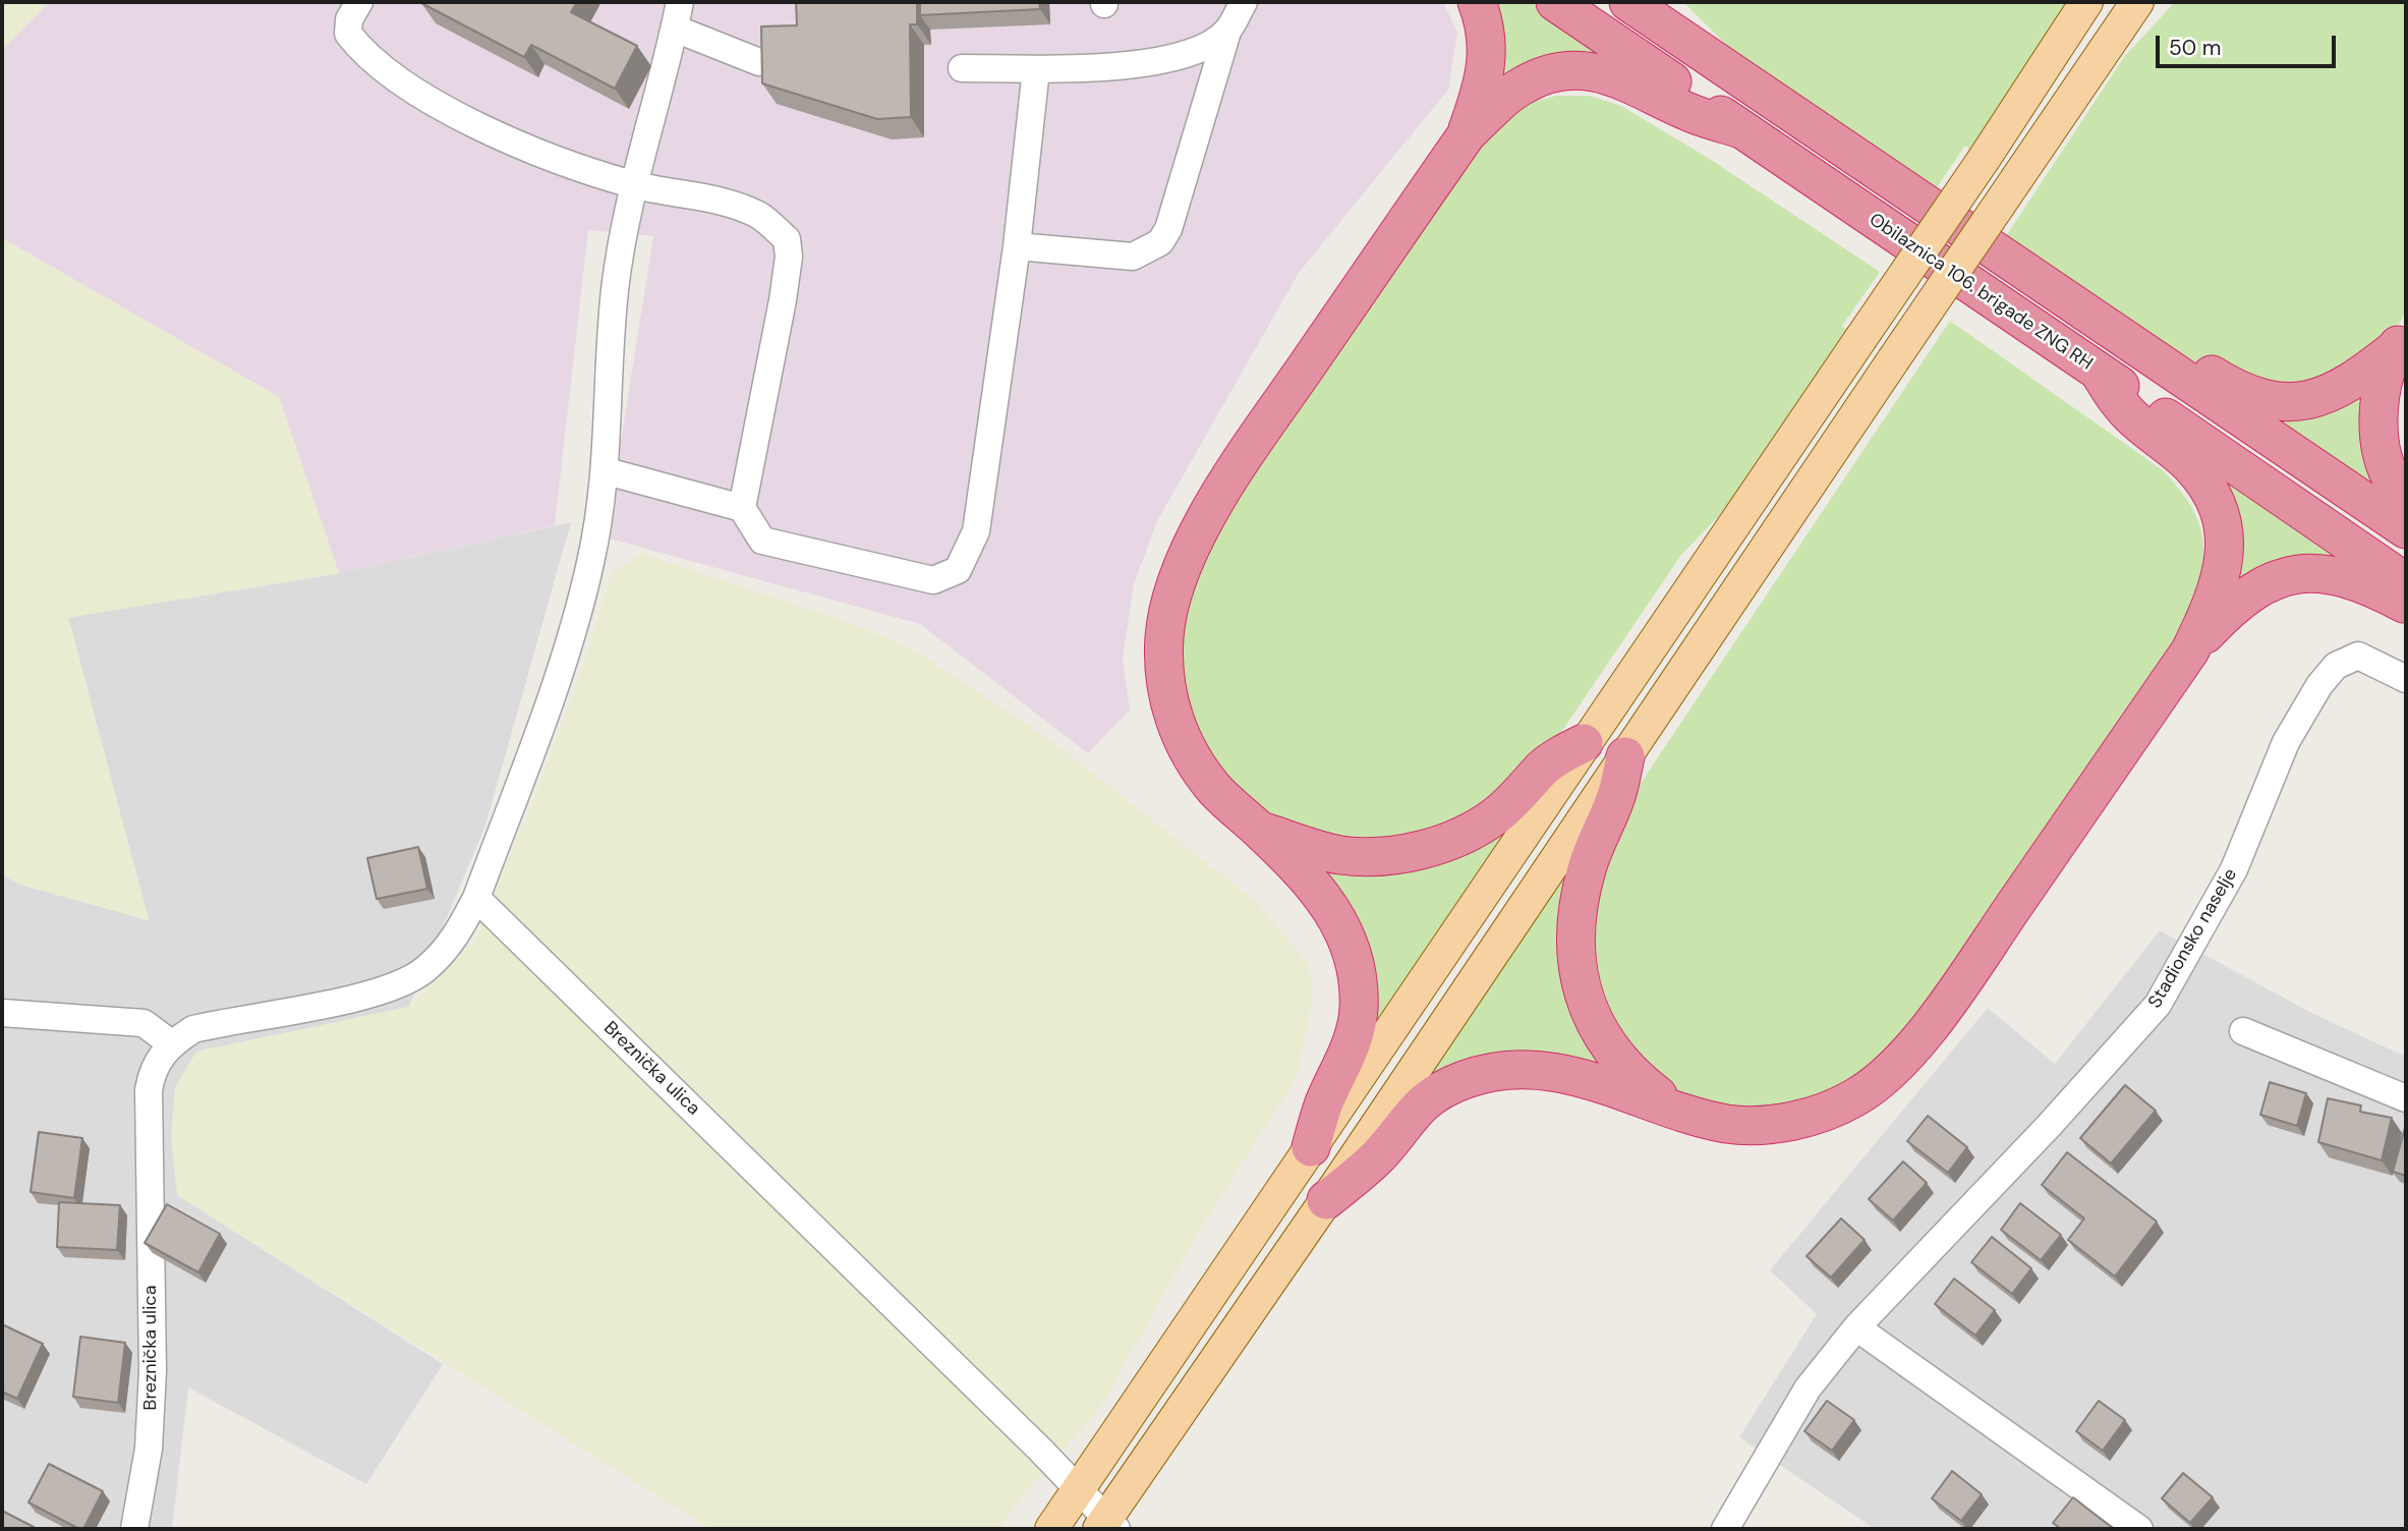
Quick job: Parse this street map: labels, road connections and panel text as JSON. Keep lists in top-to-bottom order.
{
  "streets": {
    "highway": ["Obilaznica 106. brigade ZNG RH"],
    "street": ["Stadionsko naselje", "Breznička ulica"]
  },
  "scale_bar": "50 m"
}
